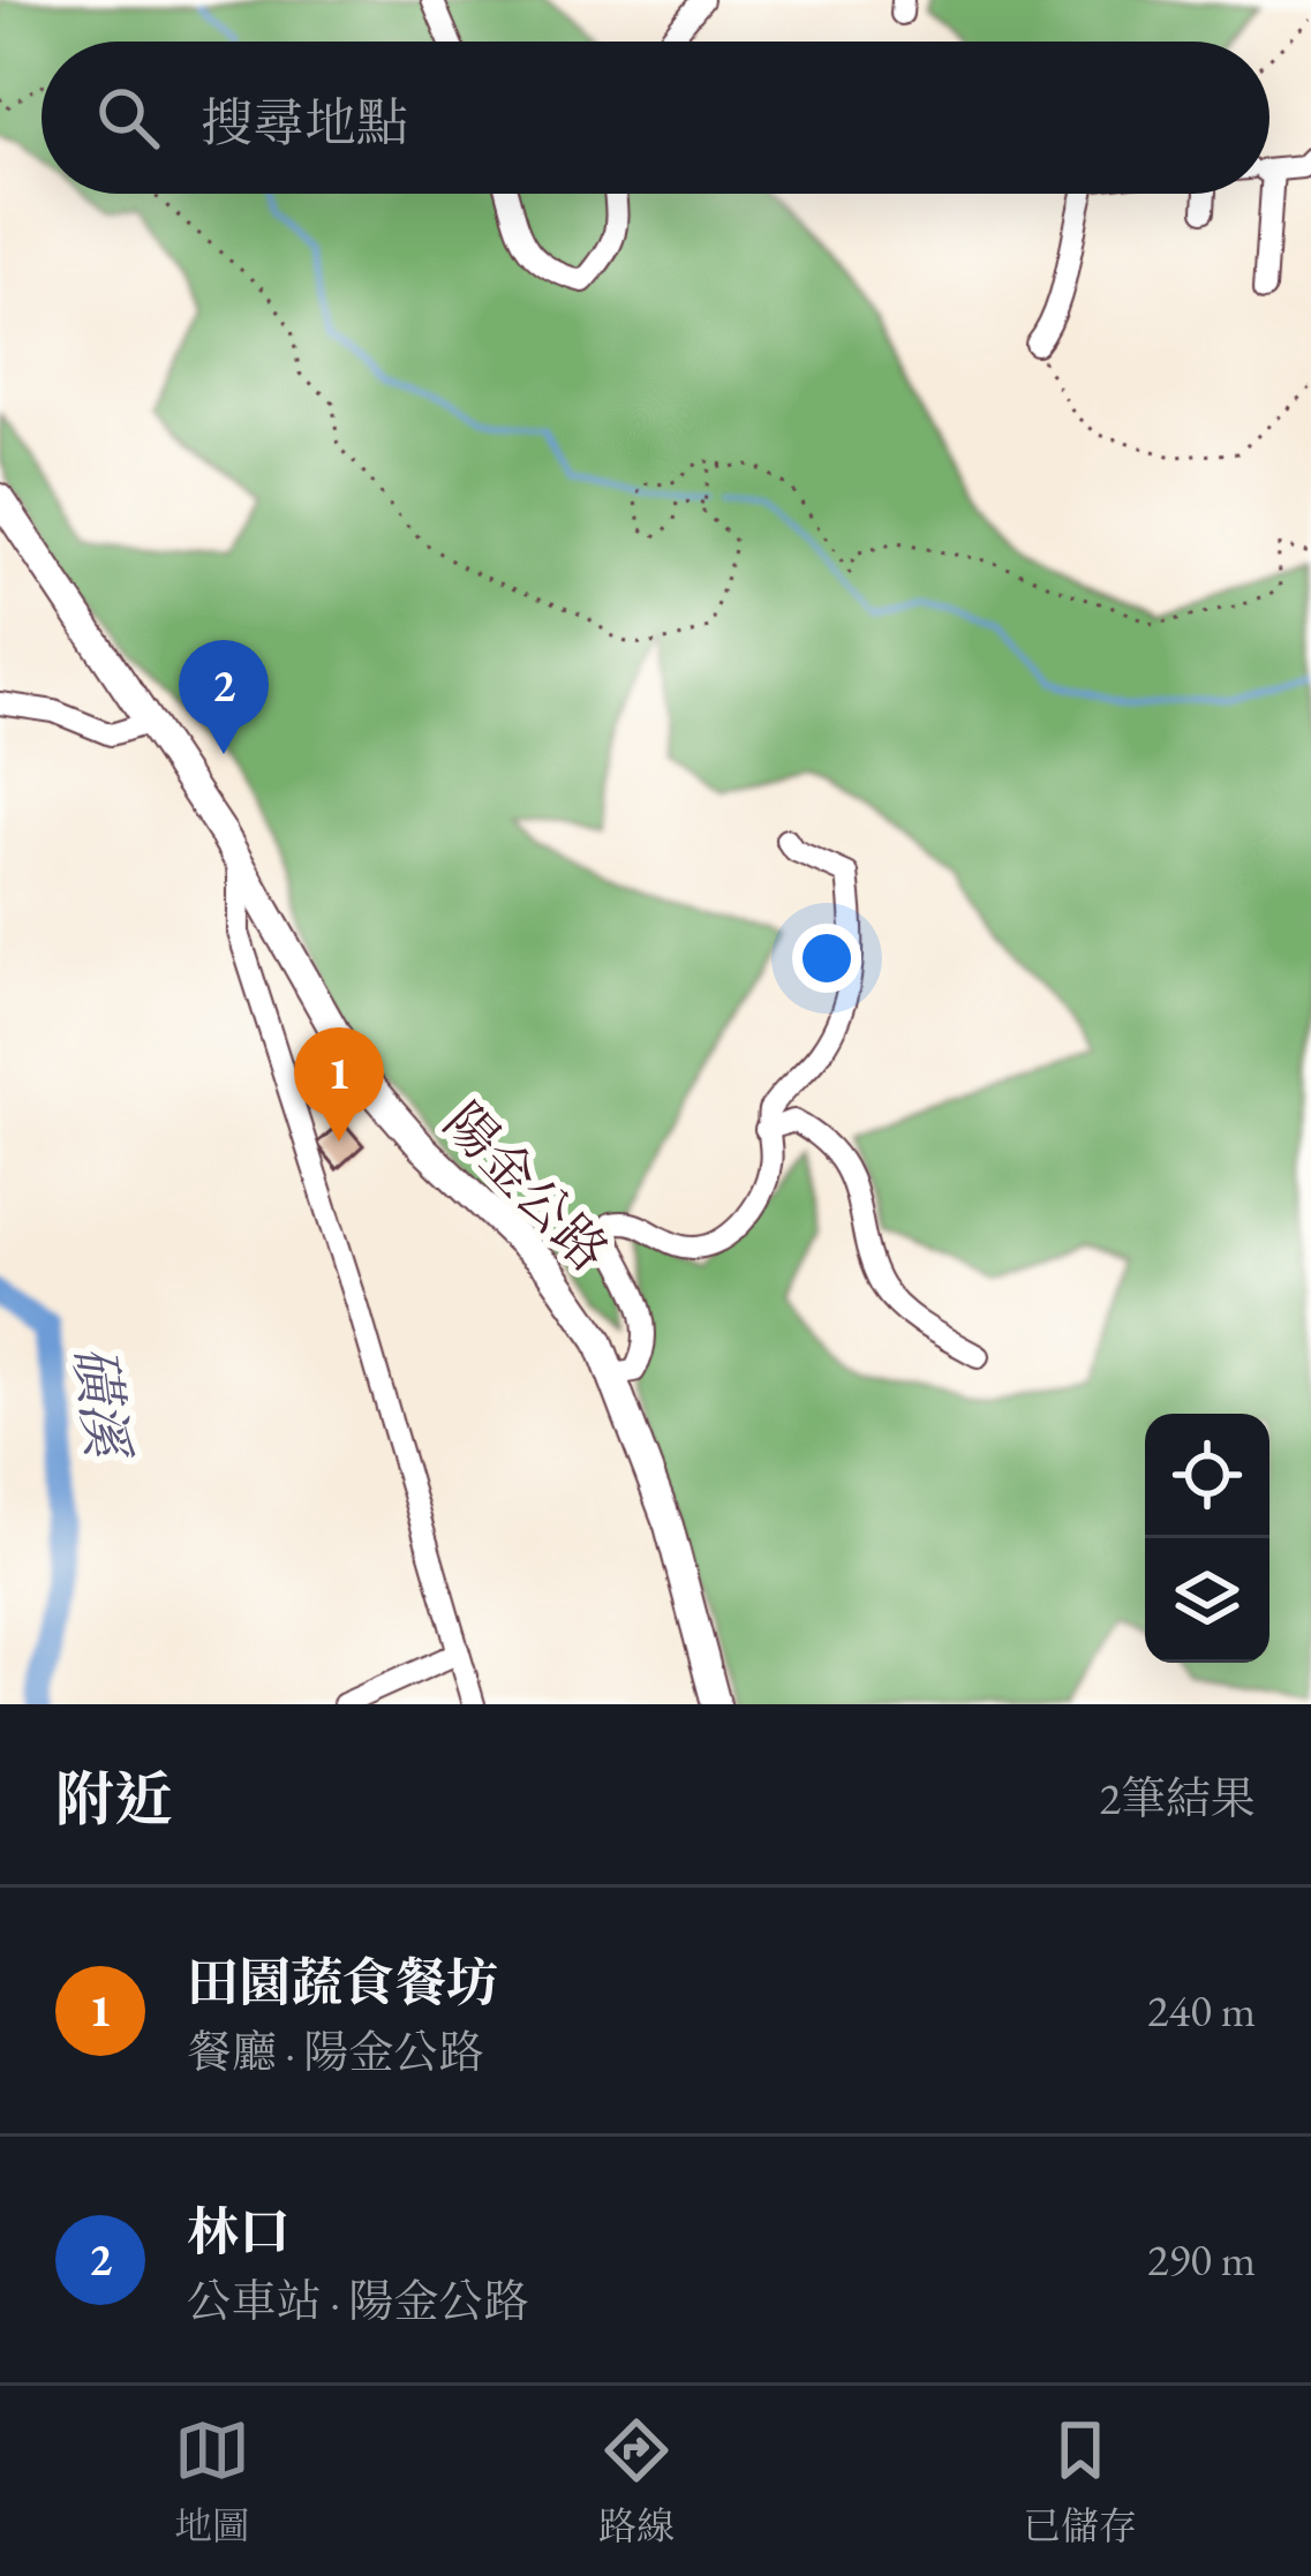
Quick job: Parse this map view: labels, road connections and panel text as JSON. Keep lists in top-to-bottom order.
{
  "streets": {
    "main road": ["陽金公路"]
  },
  "water": ["磺溪"],
  "page": {
    "search": "搜尋地點",
    "pins": ["2", "1"],
    "heading": ["附近", "2筆結果"],
    "list": [
      {
        "mark": "1",
        "name": "田園蔬食餐坊",
        "note": "餐廳 · 陽金公路",
        "value": "240 m"
      },
      {
        "mark": "2",
        "name": "林口",
        "note": "公車站 · 陽金公路",
        "value": "290 m"
      }
    ],
    "nav": ["地圖", "路線", "已儲存"]
  }
}
